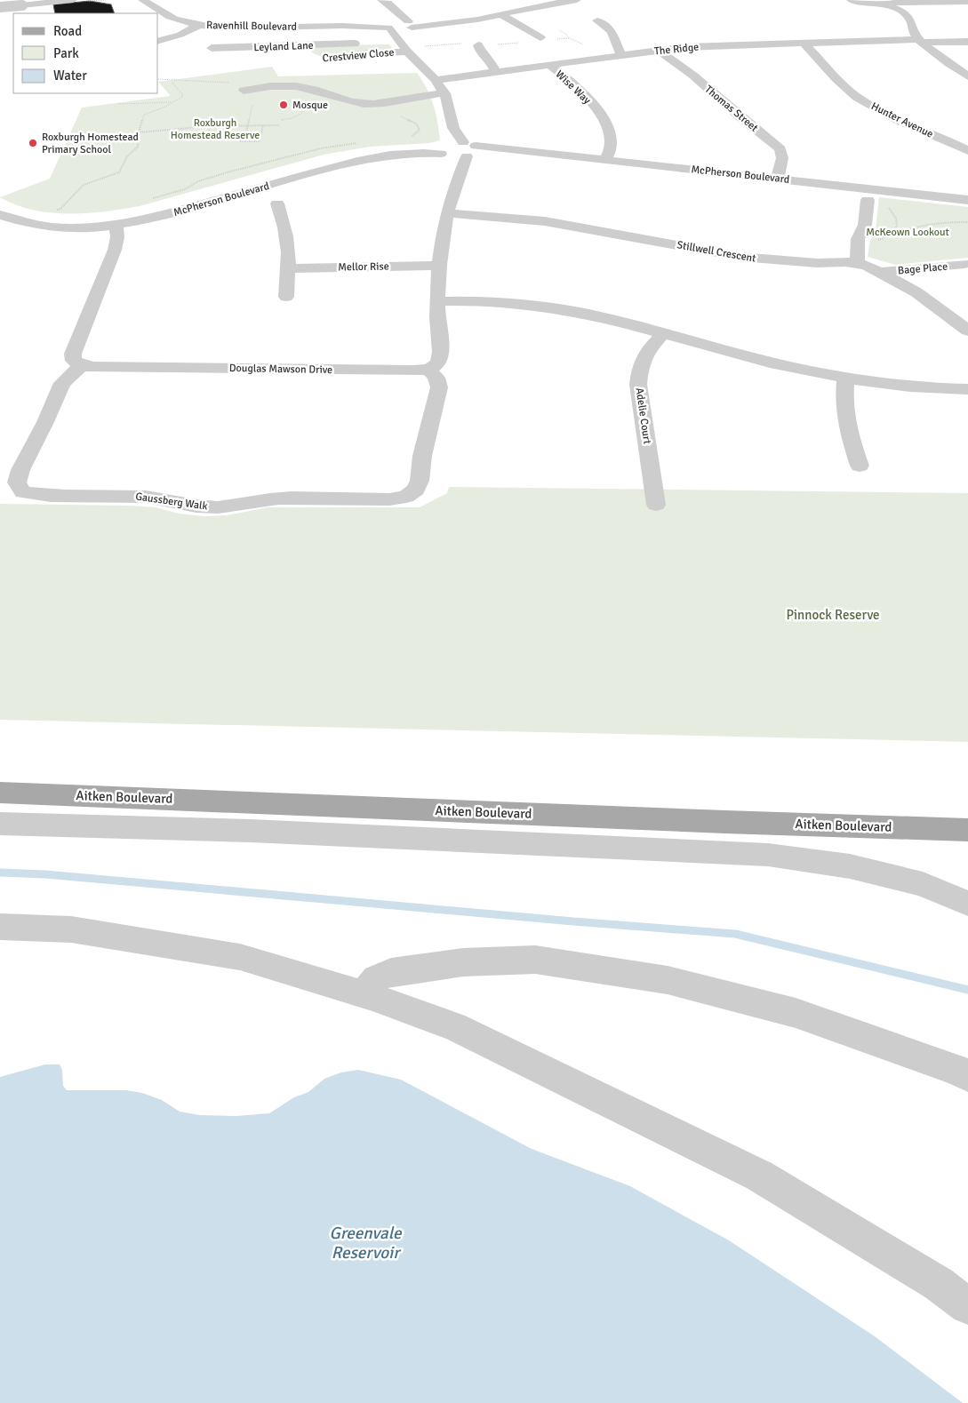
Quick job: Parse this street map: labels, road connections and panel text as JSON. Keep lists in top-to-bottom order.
{
  "streets": {
    "main road": ["Aitken Boulevard"],
    "street": [
      "Ravenhill Boulevard",
      "Leyland Lane",
      "The Ridge",
      "Crestview Close",
      "Wise Way",
      "Thomas Street",
      "Hunter Avenue",
      "McPherson Boulevard",
      "Stillwell Crescent",
      "Mellor Rise",
      "Bage Place",
      "Douglas Mawson Drive",
      "Adelie Court",
      "Gaussberg Walk"
    ]
  },
  "crossings": [
    ["The Ridge", "Wise Way"],
    ["The Ridge", "Thomas Street"],
    ["The Ridge", "Hunter Avenue"],
    ["Wise Way", "McPherson Boulevard"],
    ["Thomas Street", "McPherson Boulevard"],
    ["Stillwell Crescent", "Bage Place"],
    ["Douglas Mawson Drive", "Gaussberg Walk"]
  ],
  "water": ["Greenvale Reservoir"],
  "parks": ["Roxburgh Homestead Reserve", "McKeown Lookout", "Pinnock Reserve"],
  "places": ["Mosque", "Roxburgh Homestead Primary School"],
  "legend": ["Road", "Park", "Water"]
}
